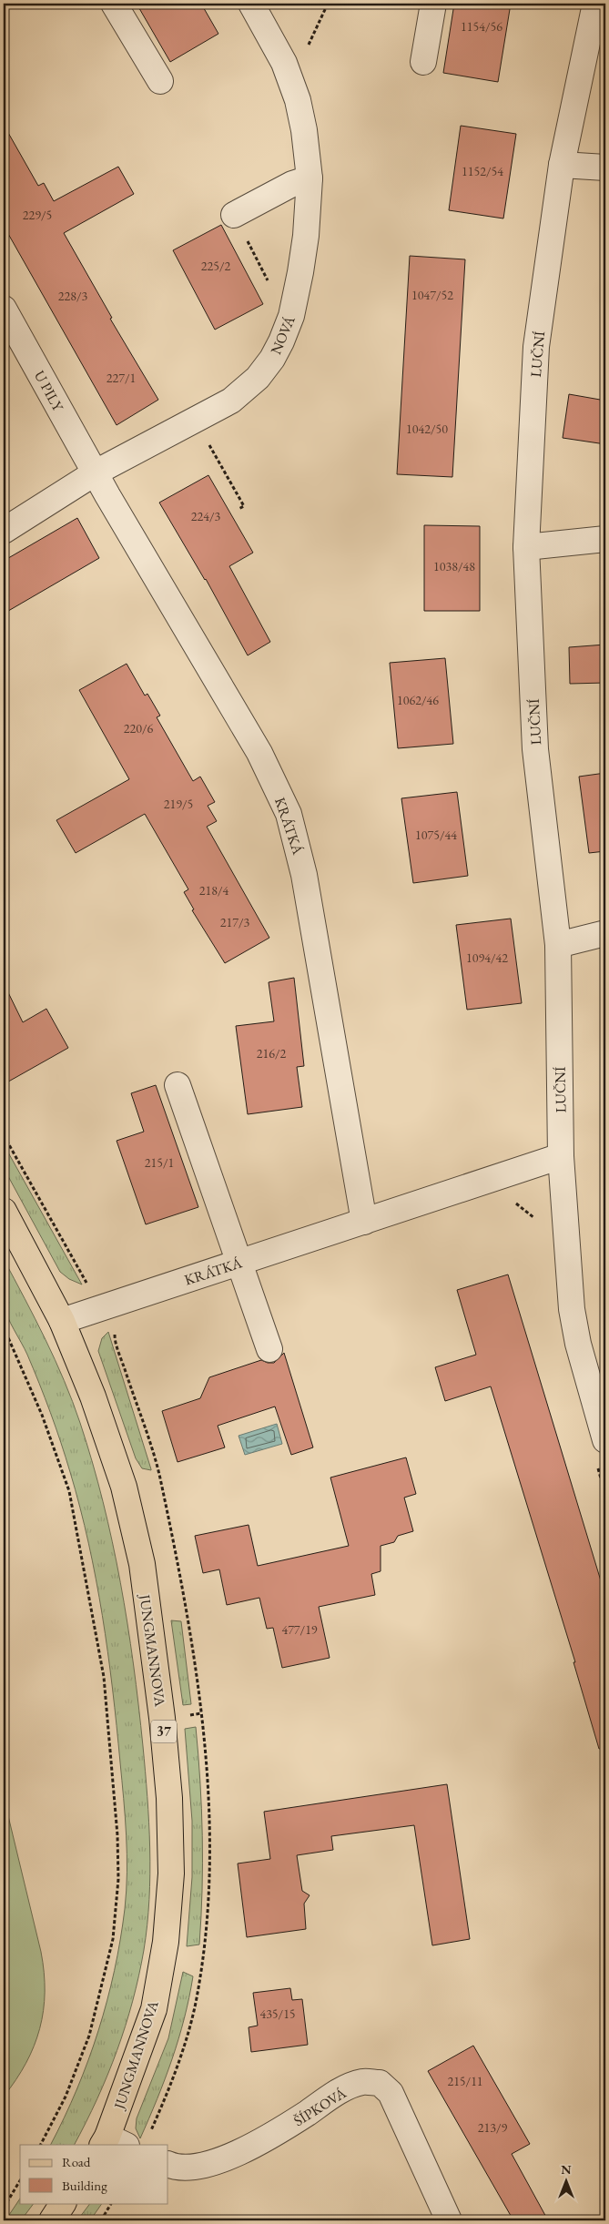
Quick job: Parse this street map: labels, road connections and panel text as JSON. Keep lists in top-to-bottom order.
{
  "streets": {
    "main road": ["JUNGMANNOVA", "37"],
    "street": [
      "NOVÁ",
      "LUČNÍ",
      "U PILY",
      "KRÁTKÁ",
      "ŠÍPKOVÁ"
    ]
  },
  "crossings": [
    ["NOVÁ", "U PILY"],
    ["NOVÁ", "KRÁTKÁ"],
    ["LUČNÍ", "KRÁTKÁ"],
    ["U PILY", "KRÁTKÁ"],
    ["KRÁTKÁ", "JUNGMANNOVA"],
    ["KRÁTKÁ", "37"],
    ["JUNGMANNOVA", "37"]
  ],
  "house_numbers": [
    "1154/56",
    "1152/54",
    "229/5",
    "225/2",
    "1047/52",
    "228/3",
    "227/1",
    "1042/50",
    "224/3",
    "1038/48",
    "1062/46",
    "220/6",
    "219/5",
    "1075/44",
    "218/4",
    "217/3",
    "1094/42",
    "216/2",
    "215/1",
    "477/19",
    "435/15",
    "215/11",
    "213/9"
  ],
  "legend": ["Road", "Building"],
  "north": "top"
}
